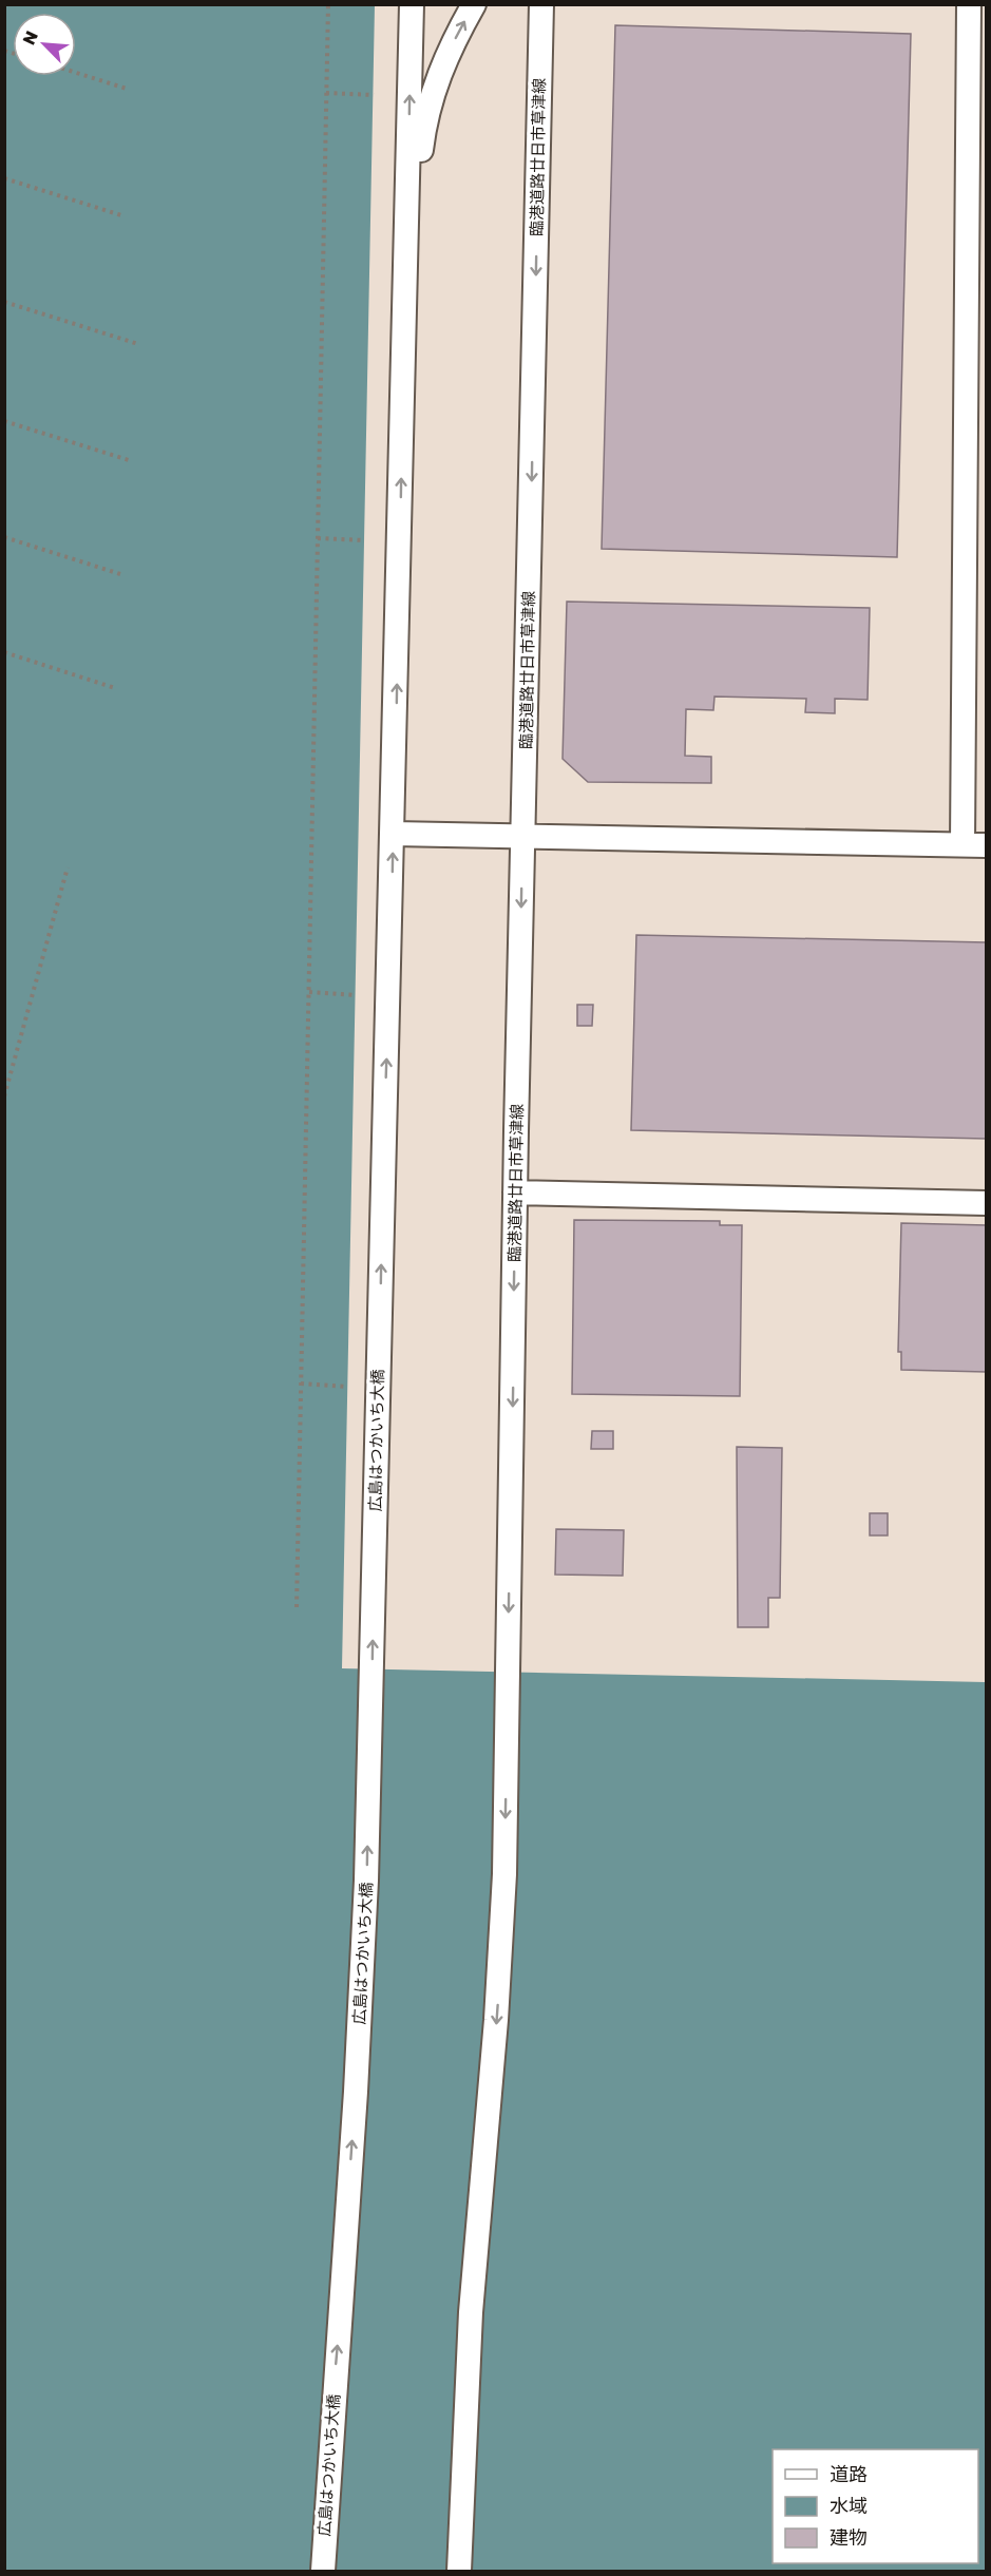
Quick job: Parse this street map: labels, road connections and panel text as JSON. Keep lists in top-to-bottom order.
{
  "streets": {
    "street": ["臨港道路廿日市草津線", "広島はつかいち大橋"]
  },
  "one_way": ["広島はつかいち大橋"],
  "legend": ["道路", "水域", "建物"],
  "north": "top left"
}
